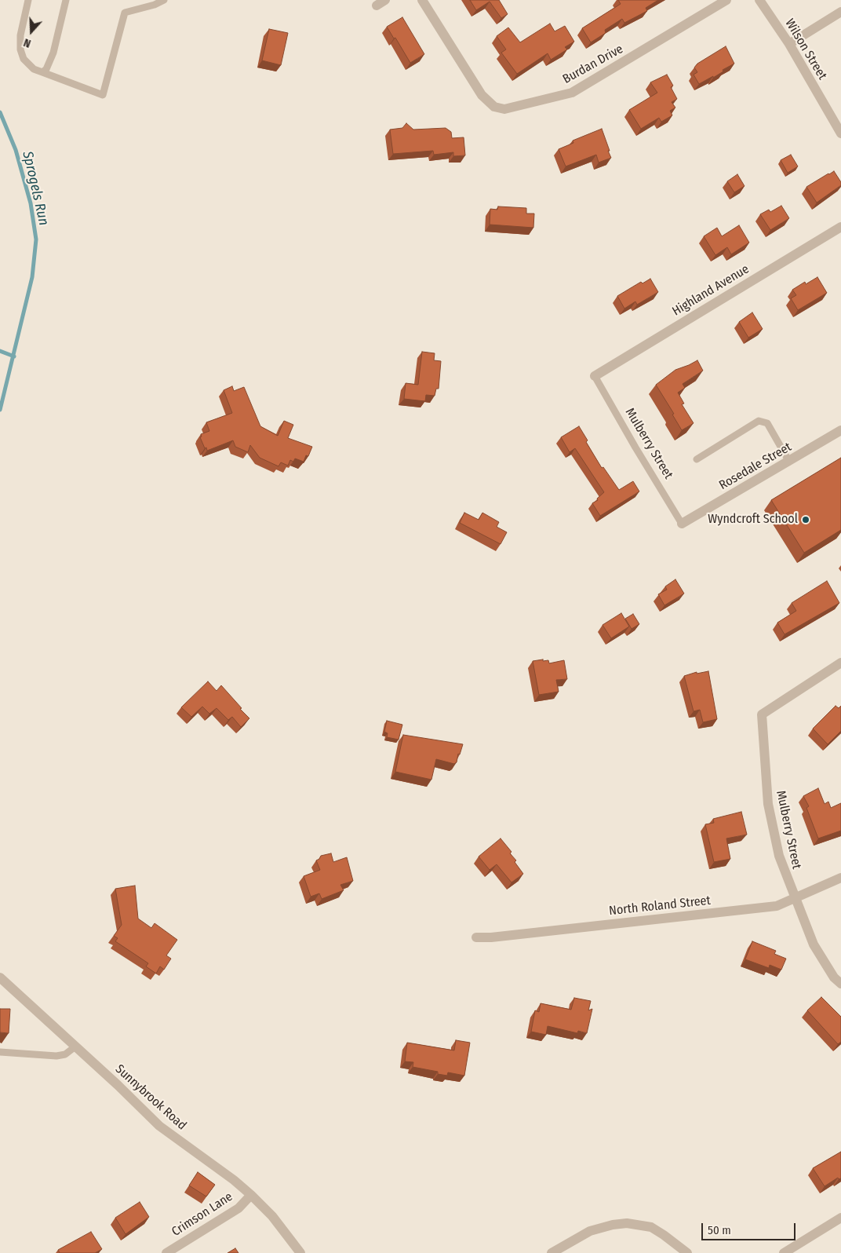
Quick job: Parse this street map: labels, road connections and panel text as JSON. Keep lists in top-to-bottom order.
{
  "streets": {
    "street": [
      "Wilson Street",
      "Burdan Drive",
      "Highland Avenue",
      "Mulberry Street",
      "Rosedale Street",
      "North Roland Street",
      "Sunnybrook Road",
      "Crimson Lane"
    ]
  },
  "crossings": [
    ["Highland Avenue", "Mulberry Street"],
    ["Mulberry Street", "Rosedale Street"],
    ["Mulberry Street", "North Roland Street"],
    ["Sunnybrook Road", "Crimson Lane"]
  ],
  "water": ["Sprogels Run"],
  "places": ["Wyndcroft School"],
  "scale_bar": "50 m",
  "north": "bottom"
}
